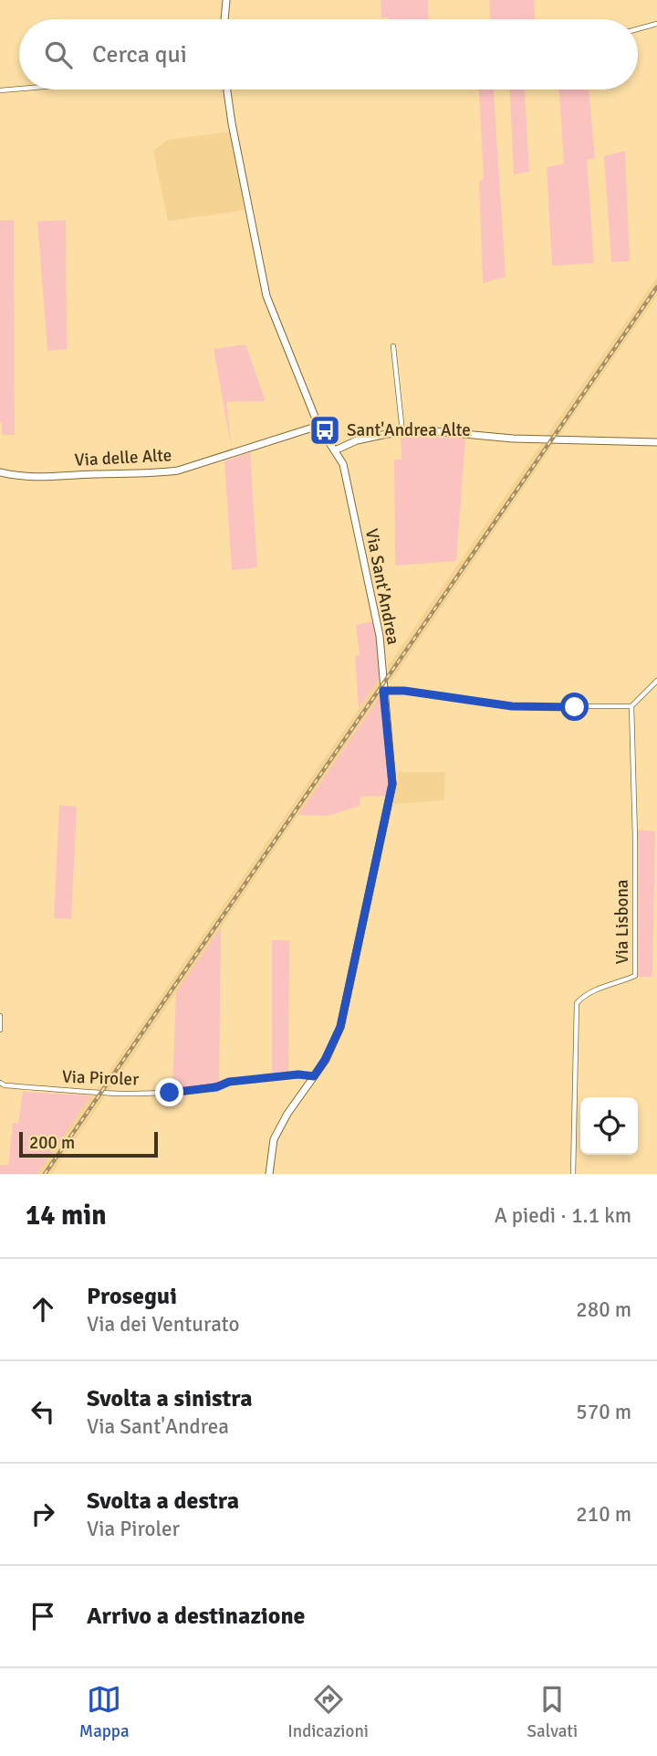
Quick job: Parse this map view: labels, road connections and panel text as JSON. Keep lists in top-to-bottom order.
{
  "streets": {
    "street": [
      "Via delle Alte",
      "Via Sant'Andrea",
      "Via Lisbona",
      "Via Piroler"
    ]
  },
  "crossings": [
    ["Via delle Alte", "Via Sant'Andrea"],
    ["Via Sant'Andrea", "Via Piroler"]
  ],
  "places": {
    "bus stop": ["Sant'Andrea Alte"]
  },
  "scale_bar": "200 m",
  "page": {
    "search": "Cerca qui",
    "scale": "200 m",
    "heading": ["14 min", "A piedi · 1.1 km"],
    "list": [
      ["Prosegui", "Via dei Venturato", "280 m"],
      ["Svolta a sinistra", "Via Sant'Andrea", "570 m"],
      ["Svolta a destra", "Via Piroler", "210 m"],
      "Arrivo a destinazione"
    ],
    "nav": ["Mappa", "Indicazioni", "Salvati"]
  }
}
